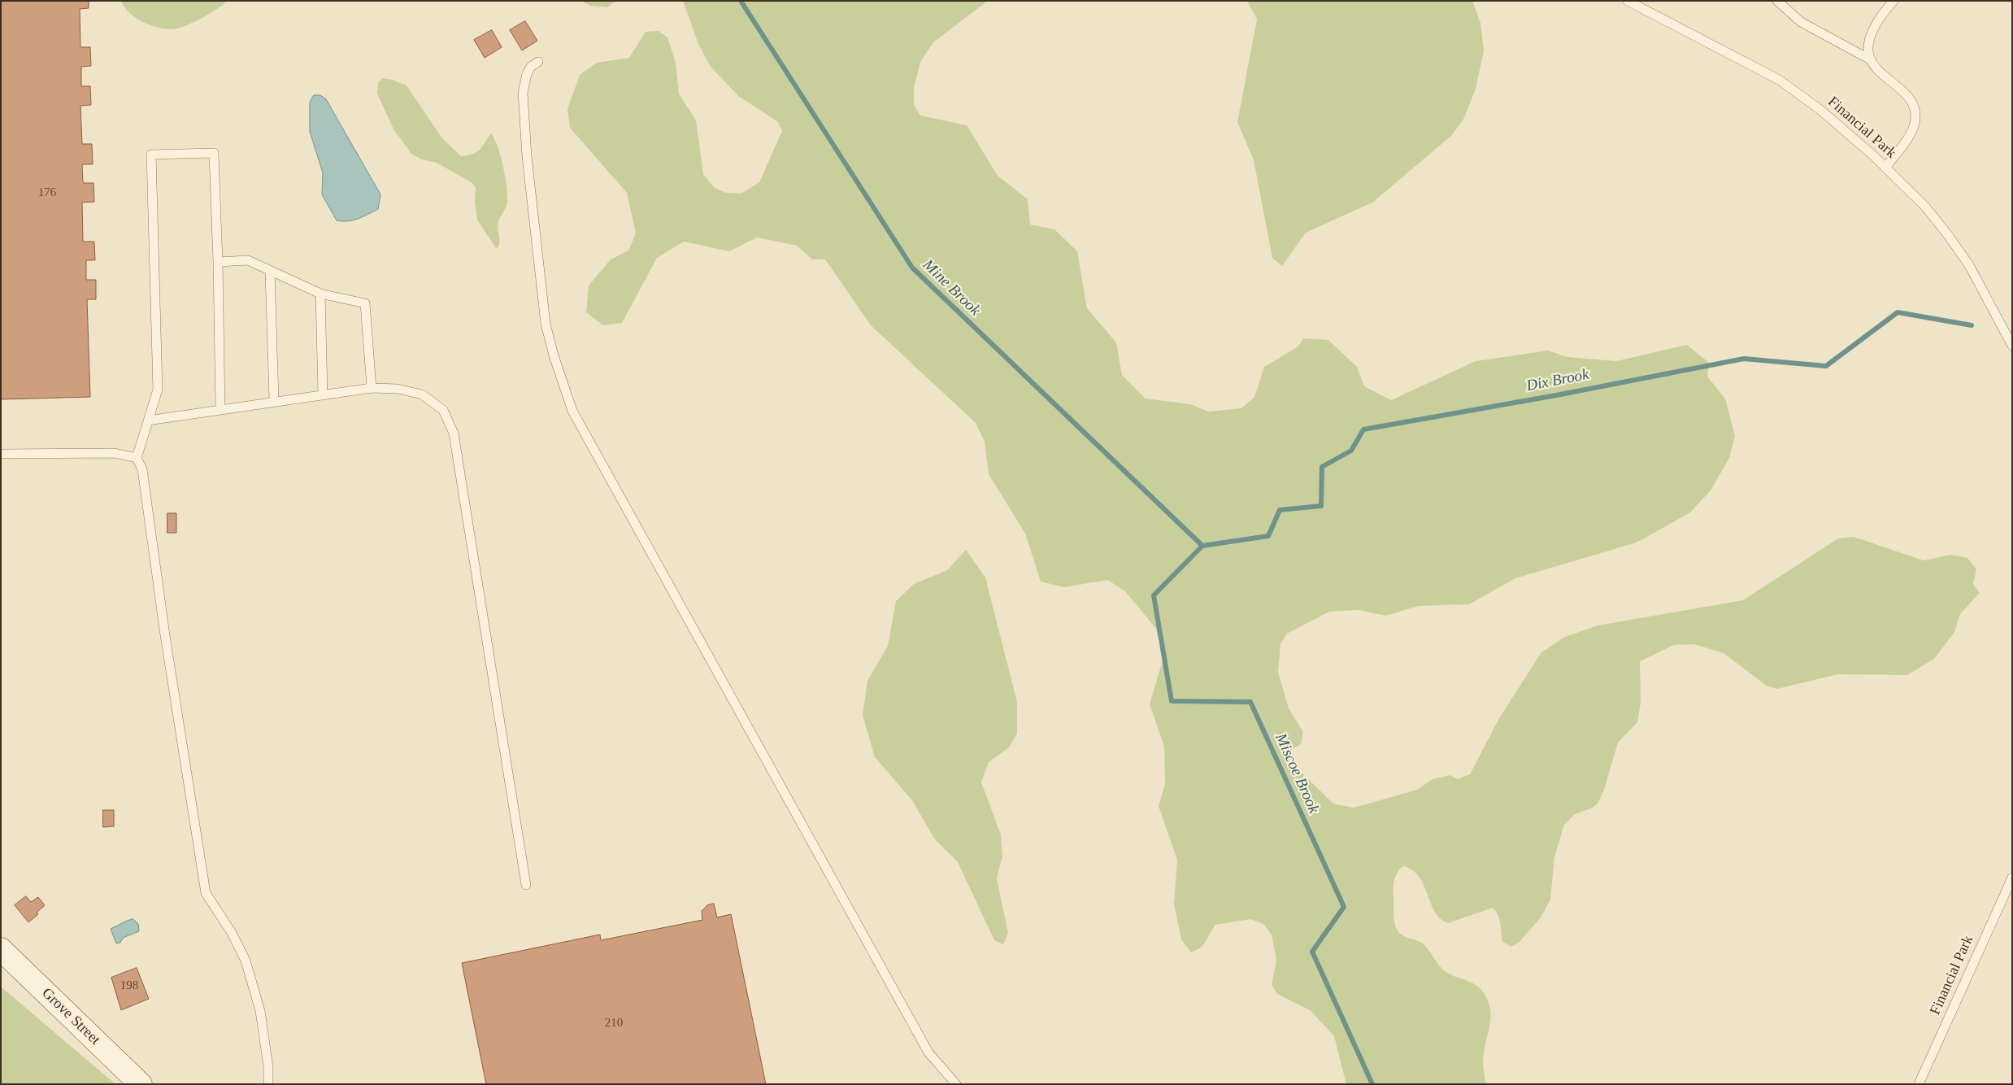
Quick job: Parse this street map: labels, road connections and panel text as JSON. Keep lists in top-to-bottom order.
{
  "streets": {
    "main road": ["Grove Street"],
    "lane": ["Financial Park"]
  },
  "water": ["Mine Brook", "Dix Brook", "Miscoe Brook"],
  "house_numbers": ["176", "198", "210"]
}
